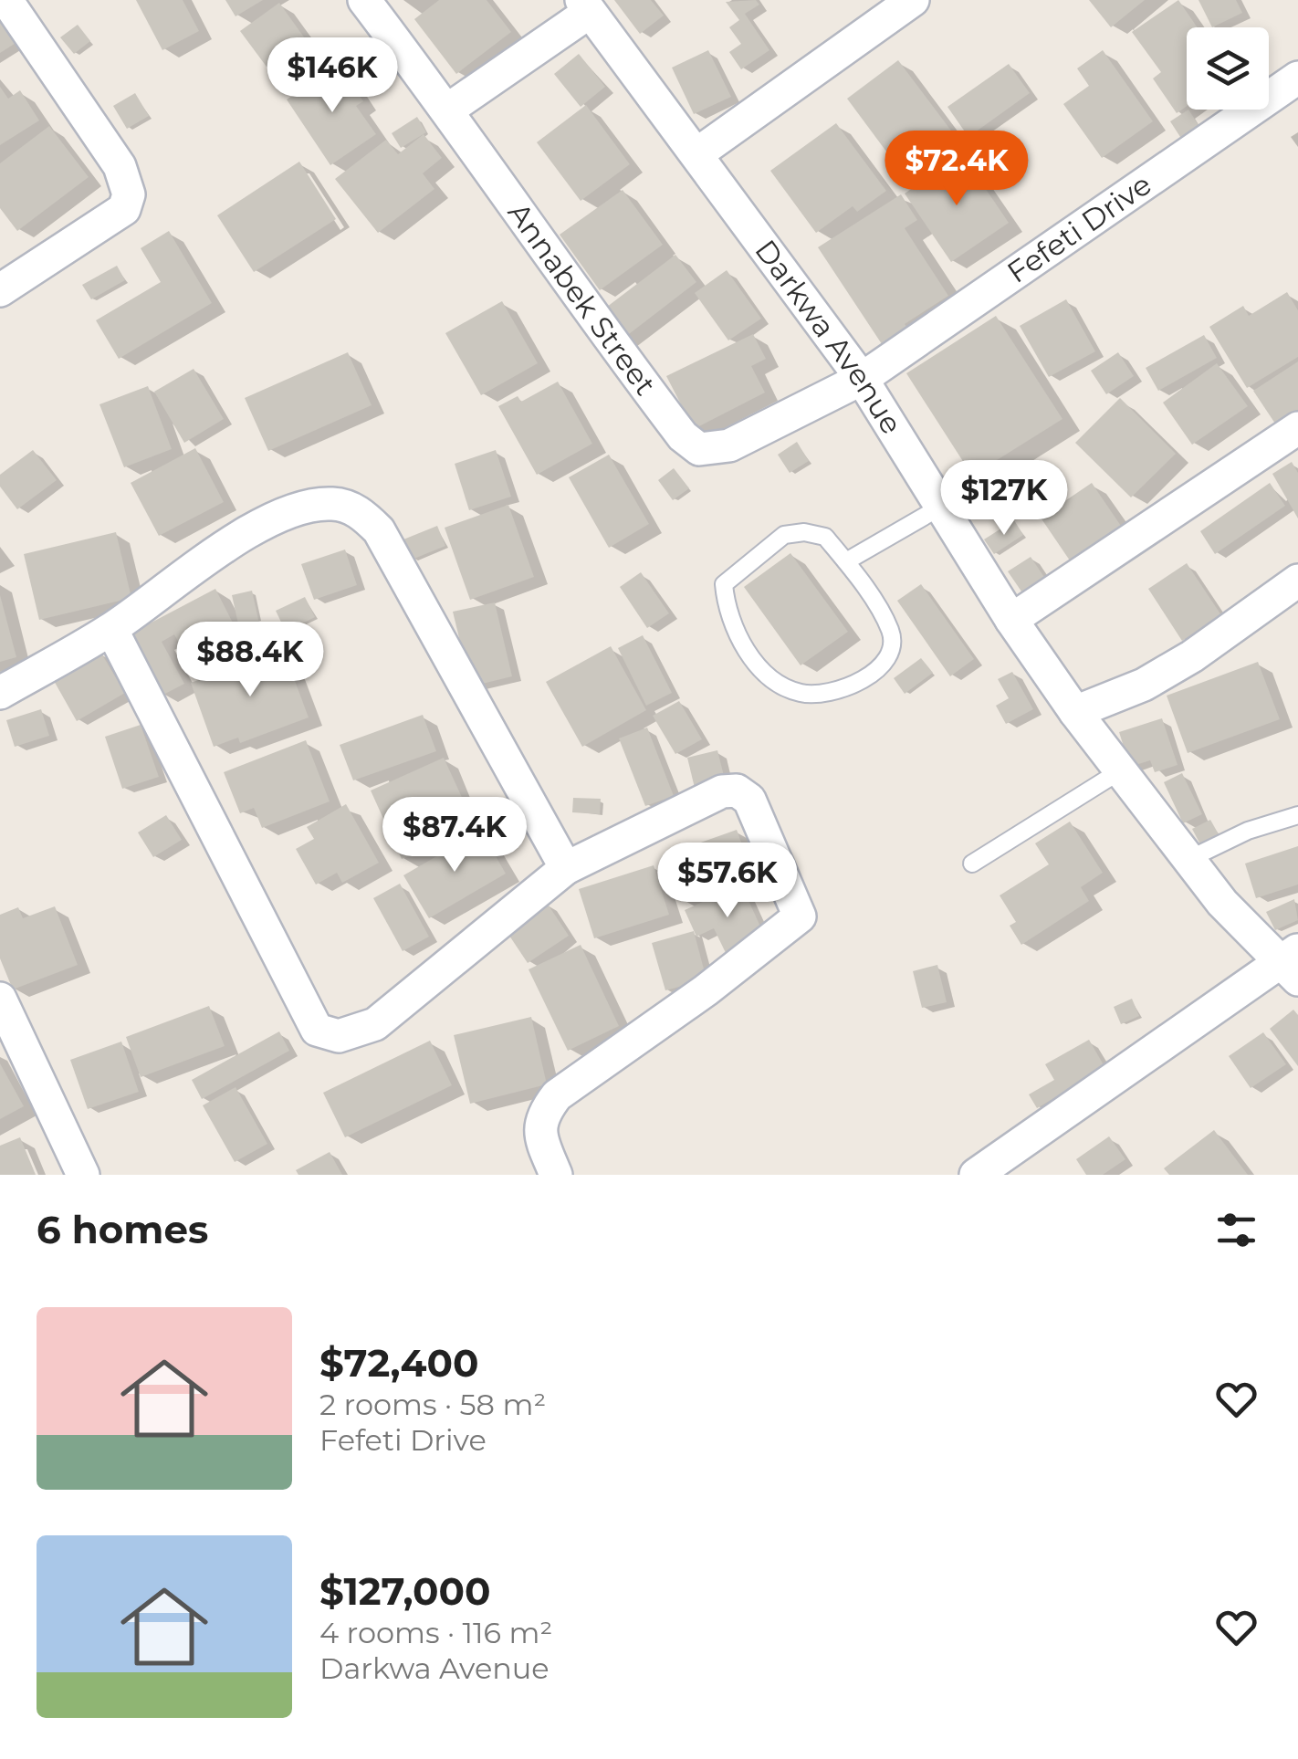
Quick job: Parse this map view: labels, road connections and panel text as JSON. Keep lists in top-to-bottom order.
{
  "streets": {
    "street": ["Fefeti Drive", "Annabek Street", "Darkwa Avenue"]
  },
  "crossings": [
    ["Fefeti Drive", "Annabek Street"],
    ["Fefeti Drive", "Darkwa Avenue"],
    ["Annabek Street", "Darkwa Avenue"]
  ],
  "page": {
    "price": [
      "$146K",
      "$72.4K",
      "$127K",
      "$88.4K",
      "$87.4K",
      "$57.6K"
    ],
    "heading": "6 homes",
    "list": [
      {
        "name": "$72,400",
        "note": "2 rooms · 58 m² · Fefeti Drive"
      },
      {
        "name": "$127,000",
        "note": "4 rooms · 116 m² · Darkwa Avenue"
      }
    ]
  }
}
